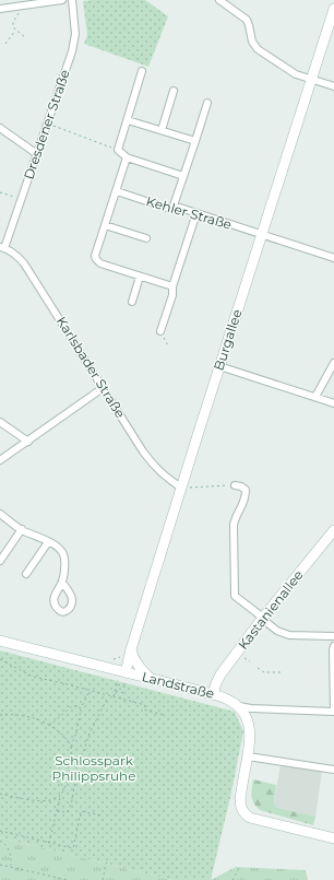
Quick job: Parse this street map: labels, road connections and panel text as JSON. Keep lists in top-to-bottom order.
{
  "streets": {
    "street": [
      "Dresdener Straße",
      "Kehler Straße",
      "Burgallee",
      "Karlsbader Straße",
      "Kastanienallee",
      "Landstraße"
    ]
  },
  "crossings": [
    ["Dresdener Straße", "Karlsbader Straße"],
    ["Kehler Straße", "Burgallee"],
    ["Burgallee", "Karlsbader Straße"],
    ["Burgallee", "Landstraße"],
    ["Kastanienallee", "Landstraße"]
  ],
  "parks": ["Schlosspark Philippsruhe"]
}
